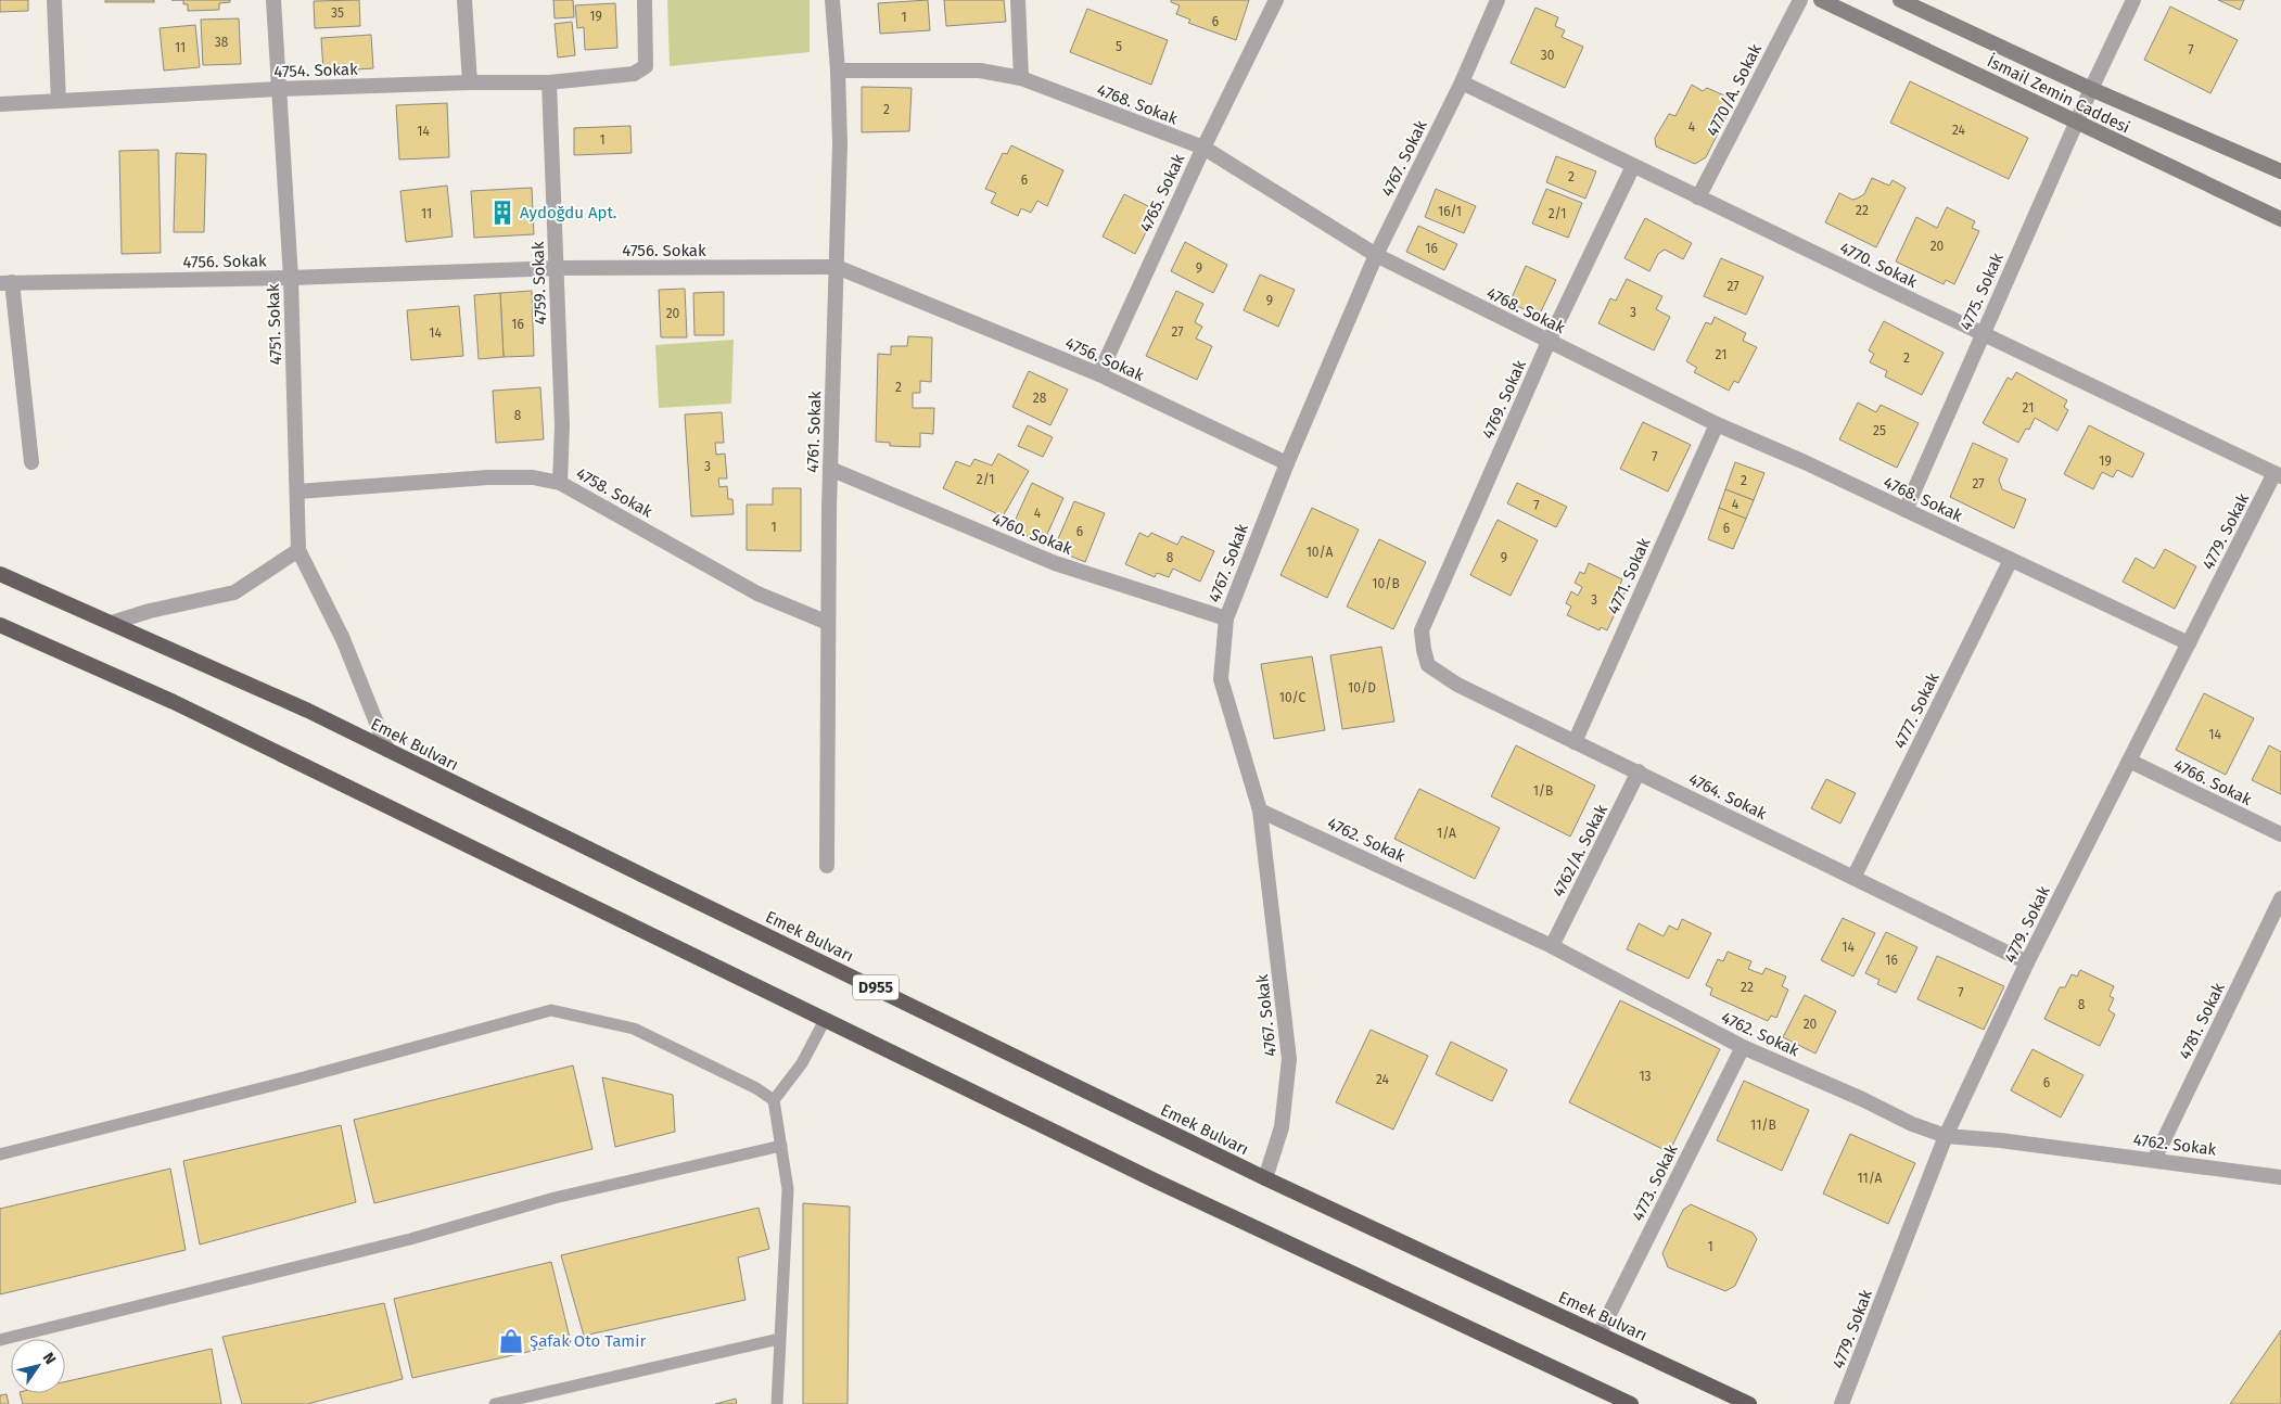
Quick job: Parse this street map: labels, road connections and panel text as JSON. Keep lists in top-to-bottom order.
{
  "streets": {
    "highway": ["Emek Bulvarı", "D955"],
    "main road": ["İsmail Zemin Caddesi"],
    "street": [
      "4754. Sokak",
      "4770/A. Sokak",
      "4768. Sokak",
      "4767. Sokak",
      "4765. Sokak",
      "4756. Sokak",
      "4770. Sokak",
      "4759. Sokak",
      "4775. Sokak",
      "4751. Sokak",
      "4769. Sokak",
      "4761. Sokak",
      "4758. Sokak",
      "4779. Sokak",
      "4760. Sokak",
      "4771. Sokak",
      "4777. Sokak",
      "4766. Sokak",
      "4764. Sokak",
      "4762. Sokak",
      "4762/A. Sokak",
      "4781. Sokak",
      "4773. Sokak"
    ]
  },
  "crossings": [
    ["4754. Sokak", "4759. Sokak"],
    ["4754. Sokak", "4751. Sokak"],
    ["4770/A. Sokak", "4770. Sokak"],
    ["İsmail Zemin Caddesi", "4775. Sokak"],
    ["4768. Sokak", "4767. Sokak"],
    ["4768. Sokak", "4765. Sokak"],
    ["4768. Sokak", "4775. Sokak"],
    ["4768. Sokak", "4769. Sokak"],
    ["4768. Sokak", "4761. Sokak"],
    ["4768. Sokak", "4779. Sokak"],
    ["4768. Sokak", "4771. Sokak"],
    ["4768. Sokak", "4777. Sokak"],
    ["4767. Sokak", "4756. Sokak"],
    ["4767. Sokak", "4770. Sokak"],
    ["4767. Sokak", "4760. Sokak"],
    ["4767. Sokak", "Emek Bulvarı"],
    ["4767. Sokak", "4762. Sokak"],
    ["4765. Sokak", "4756. Sokak"],
    ["4756. Sokak", "4759. Sokak"],
    ["4756. Sokak", "4751. Sokak"],
    ["4756. Sokak", "4761. Sokak"],
    ["4770. Sokak", "4775. Sokak"],
    ["4770. Sokak", "4769. Sokak"],
    ["4770. Sokak", "4779. Sokak"],
    ["4759. Sokak", "4758. Sokak"],
    ["4751. Sokak", "4758. Sokak"],
    ["4769. Sokak", "4764. Sokak"],
    ["4761. Sokak", "4758. Sokak"],
    ["4761. Sokak", "4760. Sokak"],
    ["4779. Sokak", "4766. Sokak"],
    ["4779. Sokak", "4764. Sokak"],
    ["4779. Sokak", "4762. Sokak"],
    ["4771. Sokak", "4764. Sokak"],
    ["4777. Sokak", "4764. Sokak"],
    ["Emek Bulvarı", "4773. Sokak"],
    ["4764. Sokak", "4762/A. Sokak"],
    ["4762. Sokak", "4762/A. Sokak"],
    ["4762. Sokak", "4781. Sokak"],
    ["4762. Sokak", "4773. Sokak"]
  ],
  "places": {
    "building": ["Aydoğdu Apt."],
    "shop": ["Şafak Oto Tamir"]
  },
  "house_numbers": [
    "35",
    "19",
    "1",
    "6",
    "38",
    "5",
    "11",
    "7",
    "30",
    "2",
    "4",
    "24",
    "14",
    "1",
    "2",
    "6",
    "22",
    "16/1",
    "11",
    "2/1",
    "20",
    "16",
    "9",
    "27",
    "9",
    "3",
    "20",
    "16",
    "27",
    "14",
    "21",
    "2",
    "2",
    "28",
    "21",
    "8",
    "25",
    "7",
    "19",
    "3",
    "2/1",
    "2",
    "27",
    "4",
    "7",
    "4",
    "1",
    "6",
    "6",
    "10/A",
    "8",
    "9",
    "10/B",
    "3",
    "10/D",
    "10/C",
    "14",
    "1/B",
    "1/A",
    "14",
    "16",
    "22",
    "7",
    "8",
    "20",
    "13",
    "24",
    "6",
    "11/B",
    "11/A",
    "1"
  ],
  "north": "top right"
}
